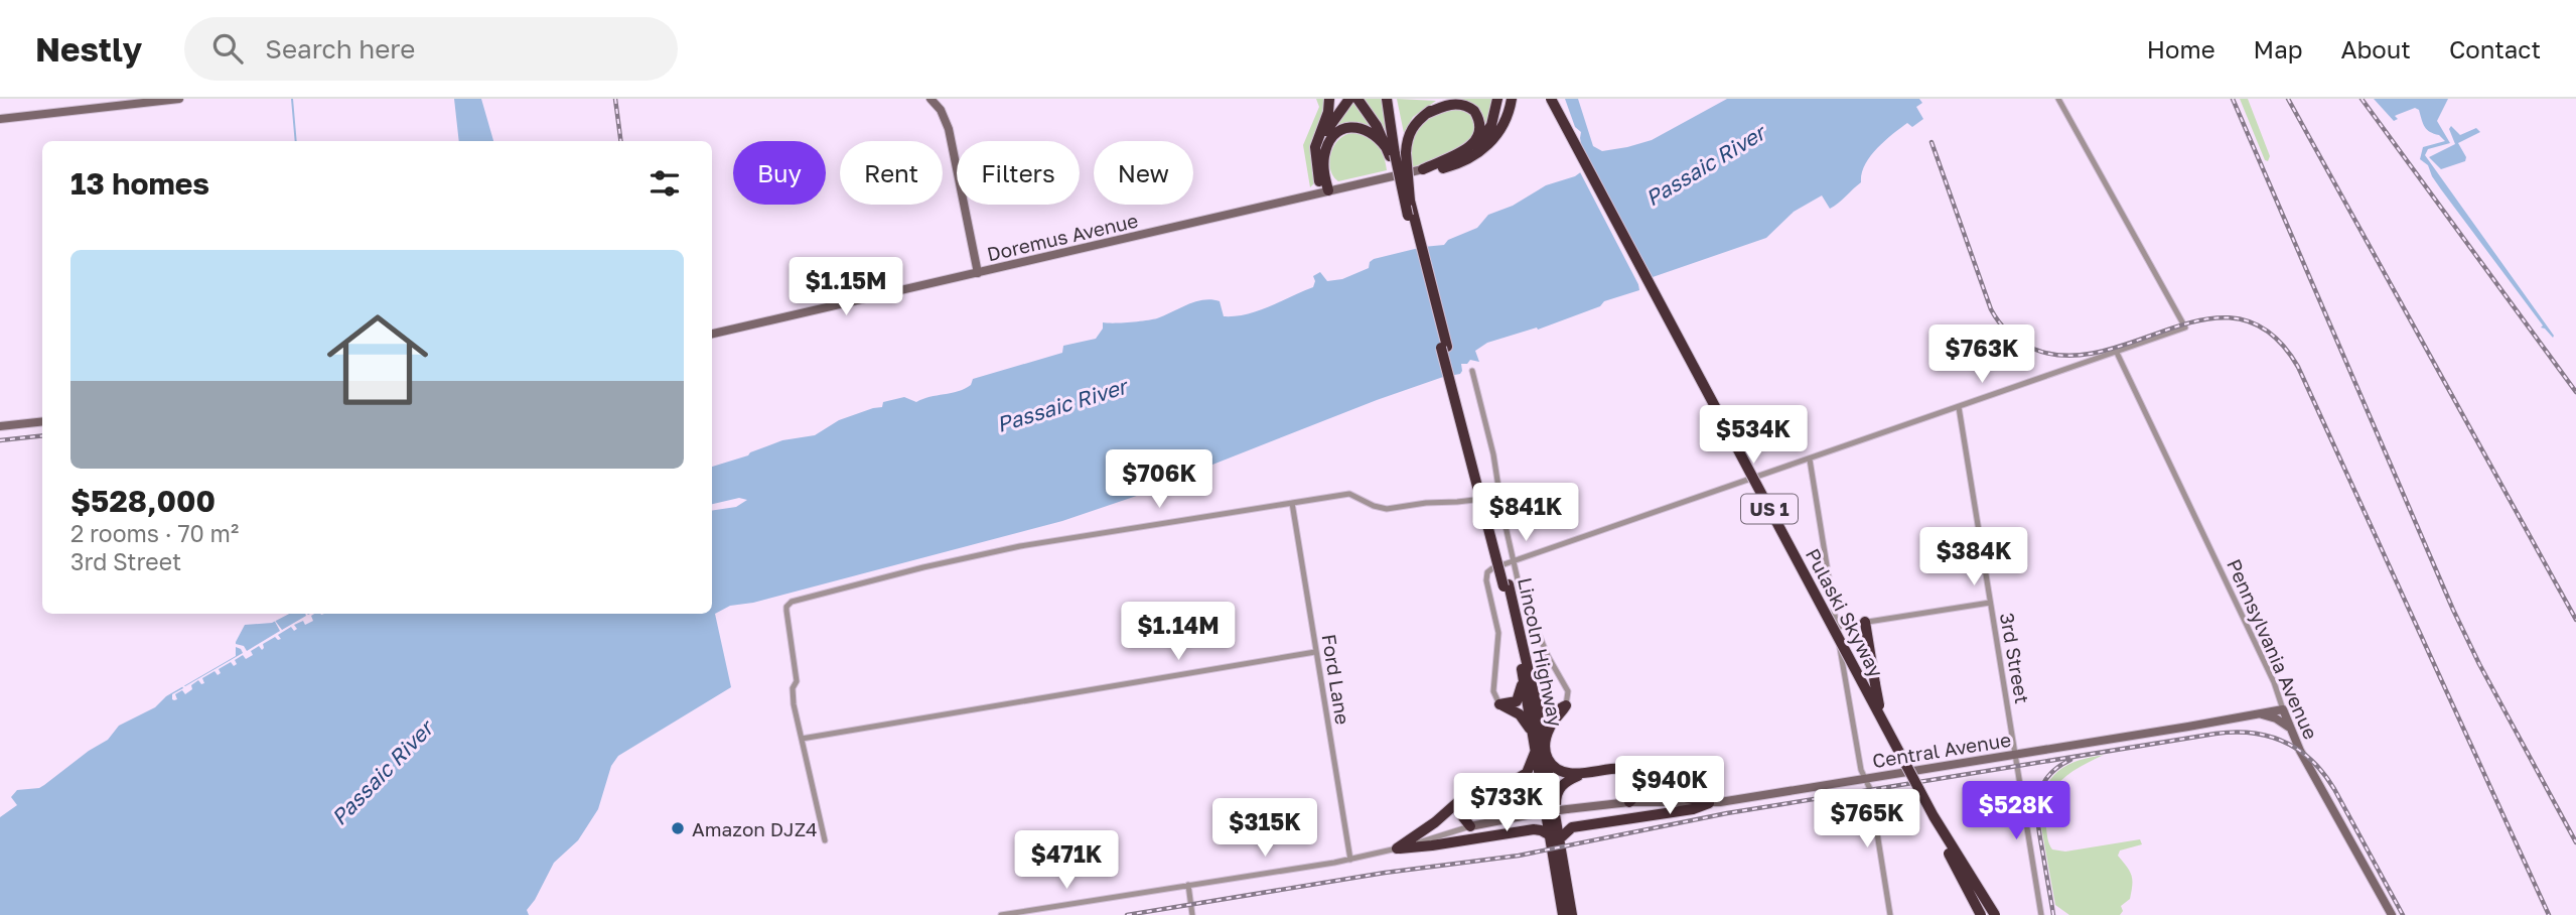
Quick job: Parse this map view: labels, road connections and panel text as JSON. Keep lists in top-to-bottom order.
{
  "streets": {
    "highway": ["US 1", "Pulaski Skyway", "Lincoln Highway"],
    "main road": ["Doremus Avenue", "Pennsylvania Avenue", "Central Avenue"],
    "street": ["3rd Street", "Ford Lane"]
  },
  "crossings": [
    ["Pennsylvania Avenue", "Central Avenue"],
    ["Lincoln Highway", "Central Avenue"],
    ["3rd Street", "Central Avenue"],
    ["Ford Lane", "Central Avenue"]
  ],
  "water": ["Passaic River"],
  "places": ["Amazon DJZ4"],
  "page": {
    "header": "Nestly",
    "search": "Search here",
    "nav": [
      "Home",
      "Map",
      "About",
      "Contact"
    ],
    "chip": [
      "Buy",
      "Rent",
      "Filters",
      "New"
    ],
    "heading": "13 homes",
    "list": [
      {
        "name": "$528,000",
        "note": "2 rooms · 70 m² · 3rd Street"
      }
    ],
    "price": [
      "$1.15M",
      "$763K",
      "$534K",
      "$706K",
      "$841K",
      "$384K",
      "$1.14M",
      "$940K",
      "$733K",
      "$528K",
      "$765K",
      "$315K",
      "$471K"
    ]
  }
}
